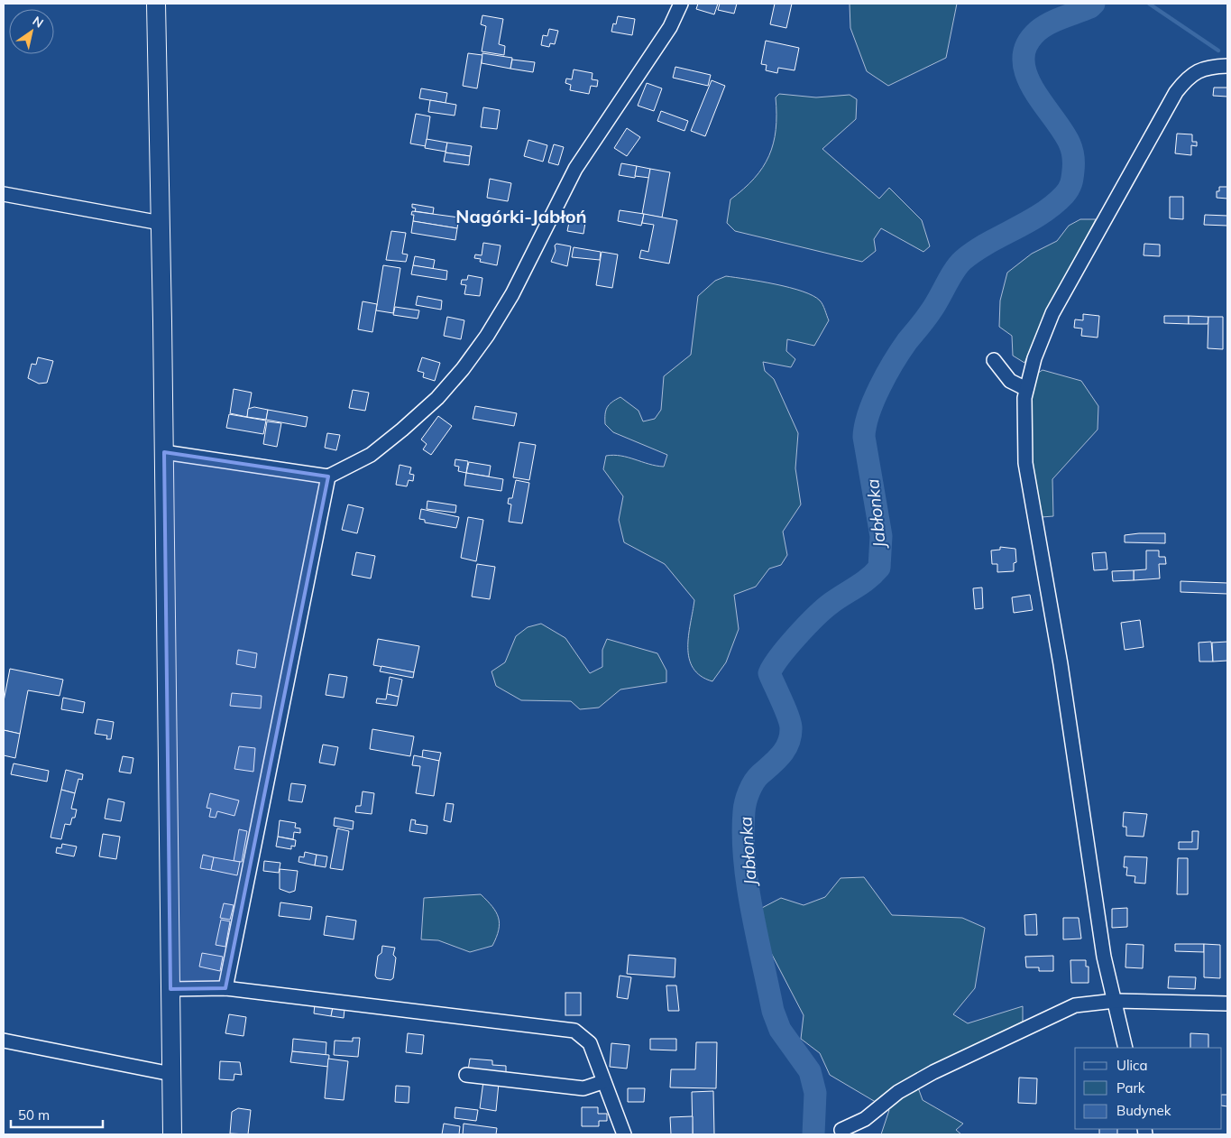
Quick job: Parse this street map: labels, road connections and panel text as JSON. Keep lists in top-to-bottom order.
{
  "districts": ["Nagórki-Jabłoń"],
  "water": ["Jabłonka"],
  "legend": ["Ulica", "Park", "Budynek"],
  "scale_bar": "50 m",
  "north": "top right"
}
